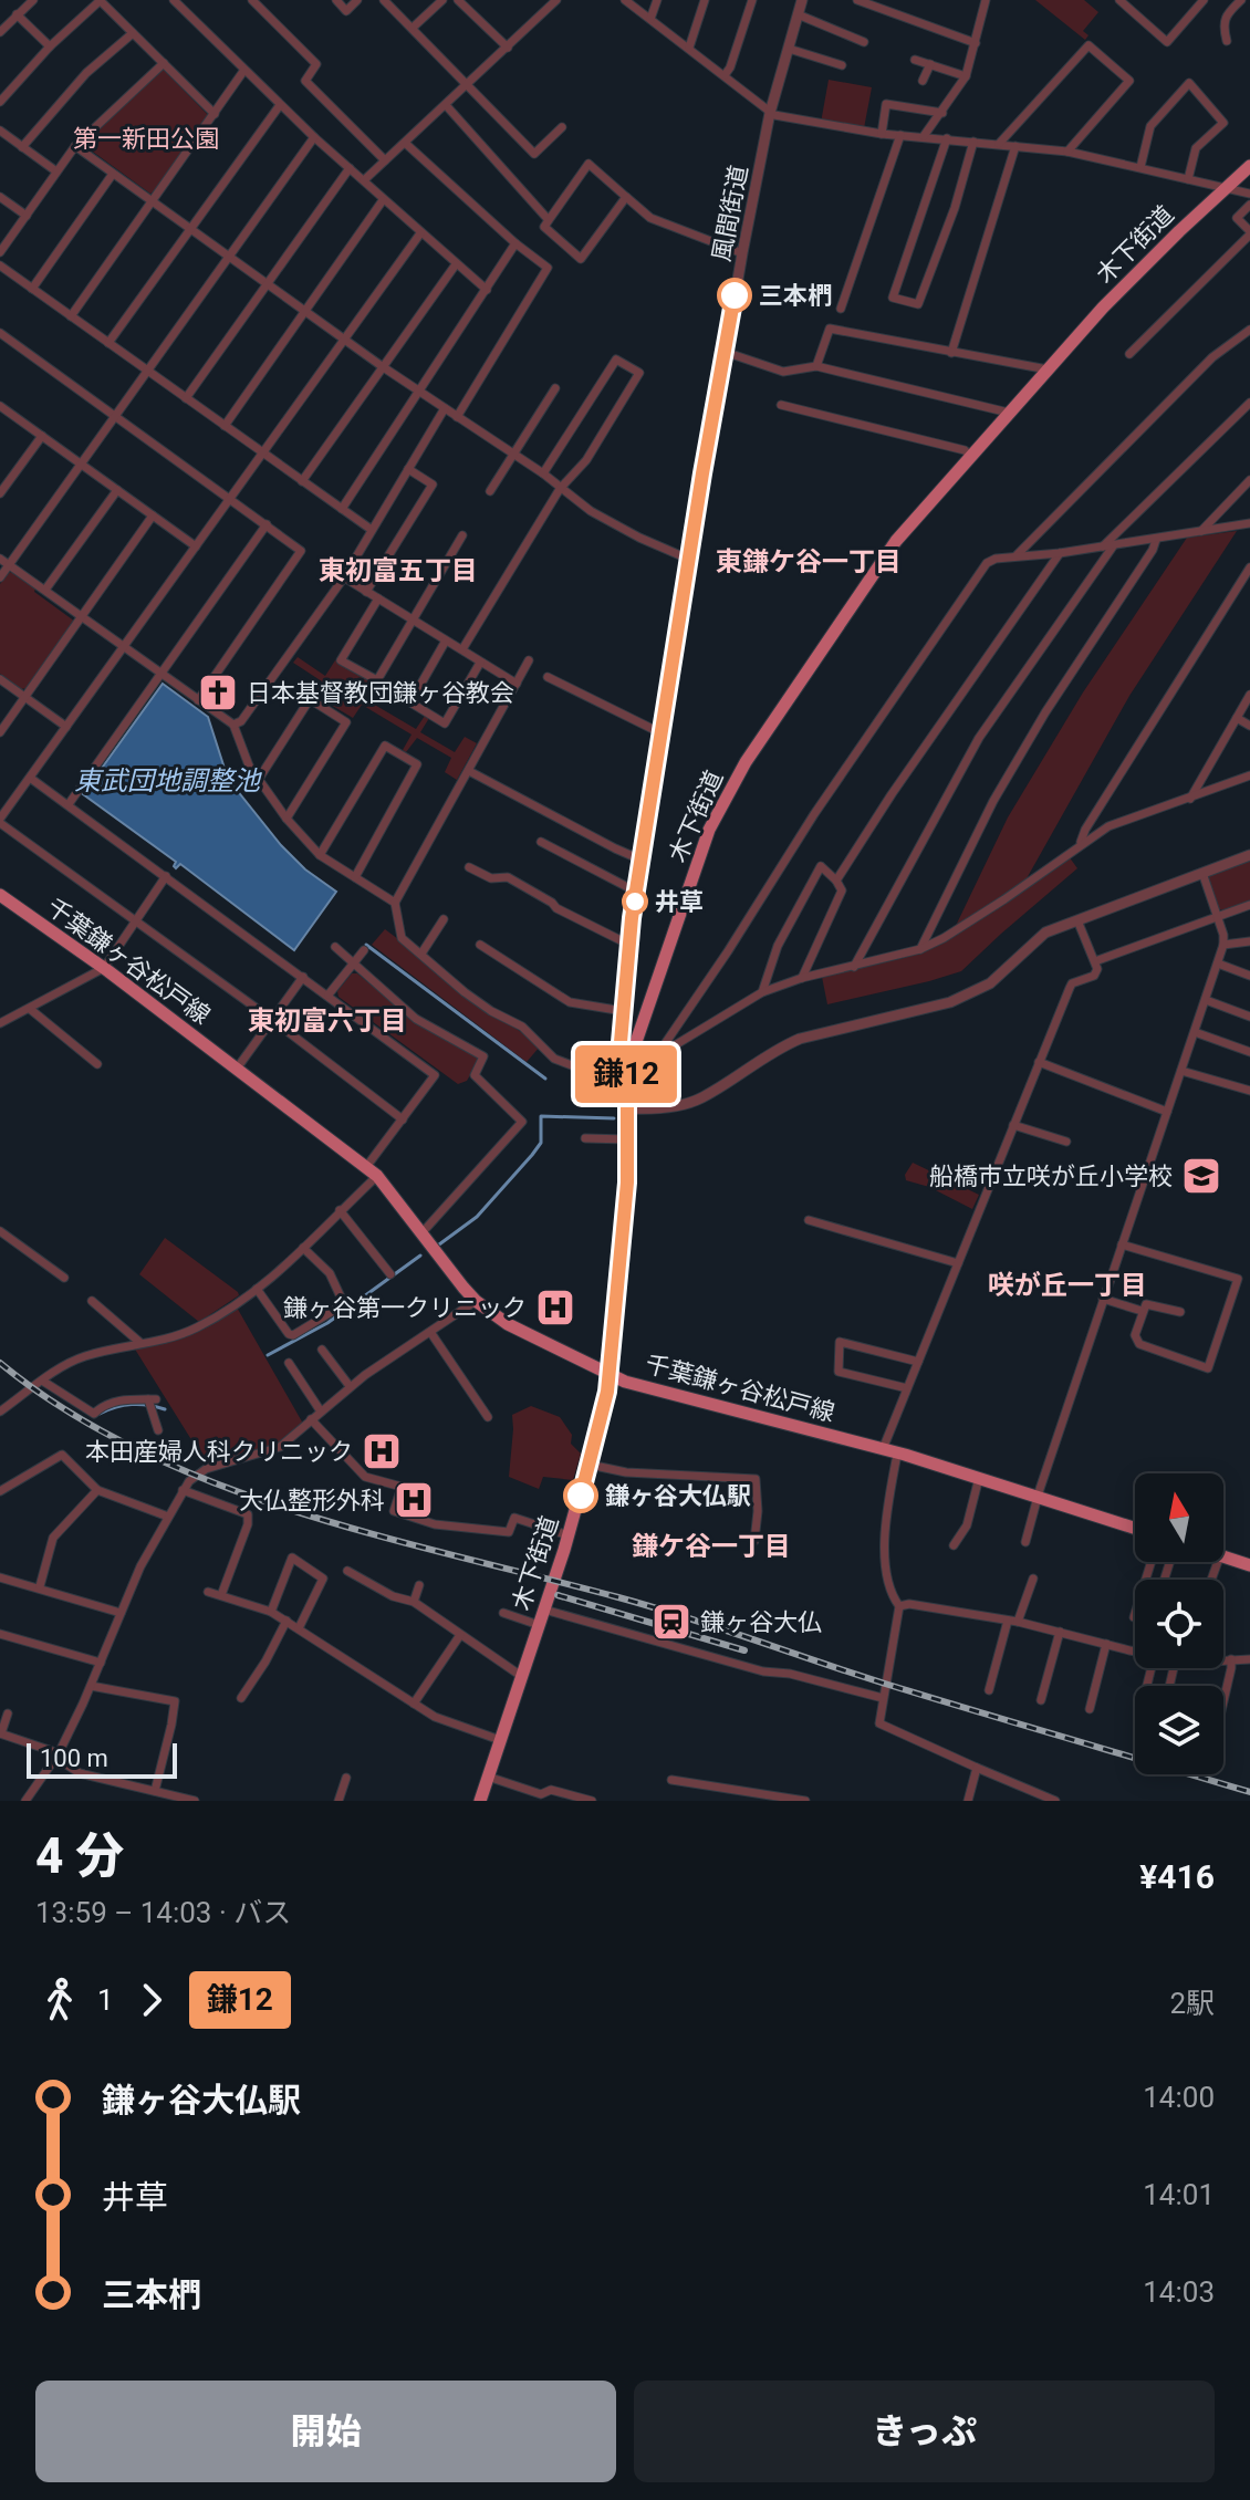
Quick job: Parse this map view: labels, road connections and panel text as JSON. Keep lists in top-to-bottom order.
{
  "streets": {
    "main road": ["木下街道", "千葉鎌ヶ谷松戸線"],
    "street": ["風間街道"]
  },
  "crossings": [
    ["風間街道", "木下街道"],
    ["木下街道", "千葉鎌ヶ谷松戸線"]
  ],
  "districts": [
    "東鎌ケ谷一丁目",
    "東初富五丁目",
    "東初富六丁目",
    "咲が丘一丁目",
    "鎌ケ谷一丁目"
  ],
  "water": ["東武団地調整池"],
  "parks": ["第一新田公園"],
  "places": {
    "other": ["三本椚", "井草", "鎌ヶ谷大仏駅"],
    "church": ["日本基督教団鎌ヶ谷教会"],
    "school or university": ["船橋市立咲が丘小学校"],
    "hospital": ["鎌ヶ谷第一クリニック", "本田産婦人科クリニック", "大仏整形外科"],
    "station": ["鎌ヶ谷大仏"]
  },
  "lines": ["bus line 鎌12"],
  "scale_bar": "100 m",
  "north": "top",
  "page": {
    "on_map": "鎌12",
    "scale": "100 m",
    "heading": ["4 分", "13:59 – 14:03 · バス", "¥416"],
    "legs": ["1", "鎌12", "2駅"],
    "list": [
      {
        "name": "鎌ヶ谷大仏駅",
        "value": "14:00"
      },
      {
        "name": "井草",
        "value": "14:01"
      },
      {
        "name": "三本椚",
        "value": "14:03"
      }
    ],
    "buttons": ["開始", "きっぷ"]
  }
}
